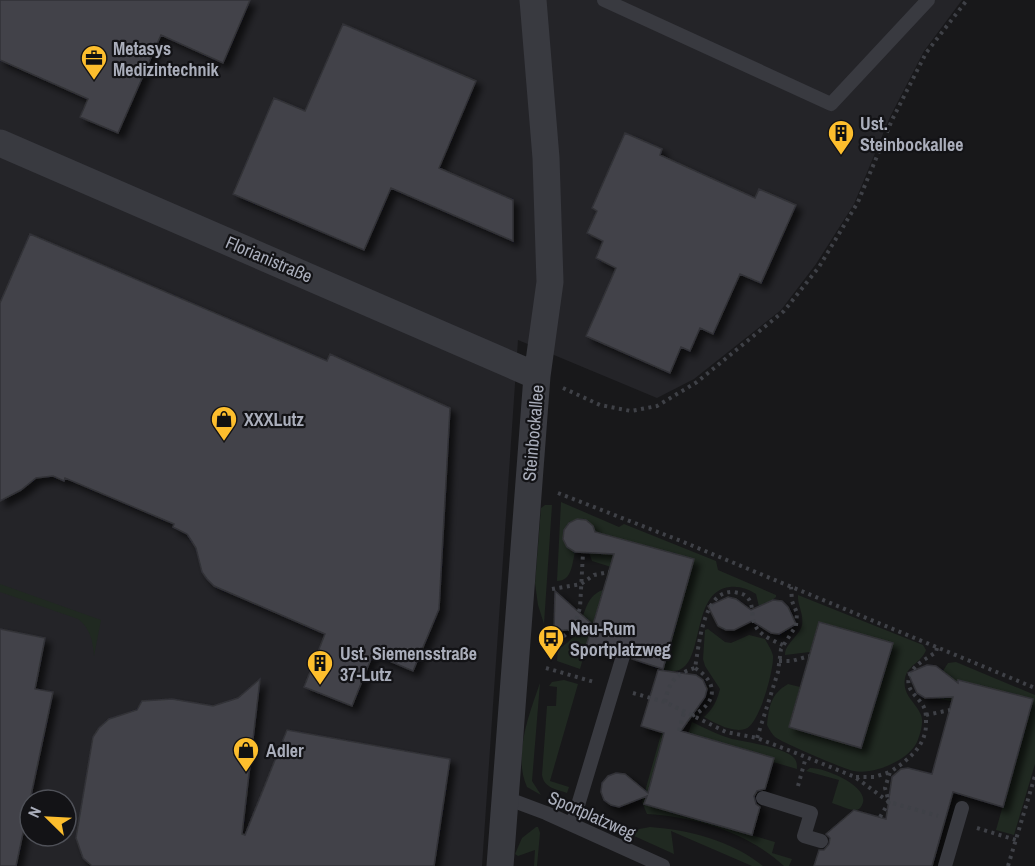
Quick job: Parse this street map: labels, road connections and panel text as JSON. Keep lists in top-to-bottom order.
{
  "streets": {
    "street": ["Florianistraße", "Steinbockallee"],
    "lane": ["Sportplatzweg"]
  },
  "crossings": [
    ["Florianistraße", "Steinbockallee"],
    ["Steinbockallee", "Sportplatzweg"]
  ],
  "places": {
    "office": ["Metasys Medizintechnik"],
    "building": ["Ust. Steinbockallee", "Ust. Siemensstraße 37-Lutz"],
    "shop": ["XXXLutz", "Adler"],
    "bus stop": ["Neu-Rum Sportplatzweg"]
  },
  "north": "top left"
}
